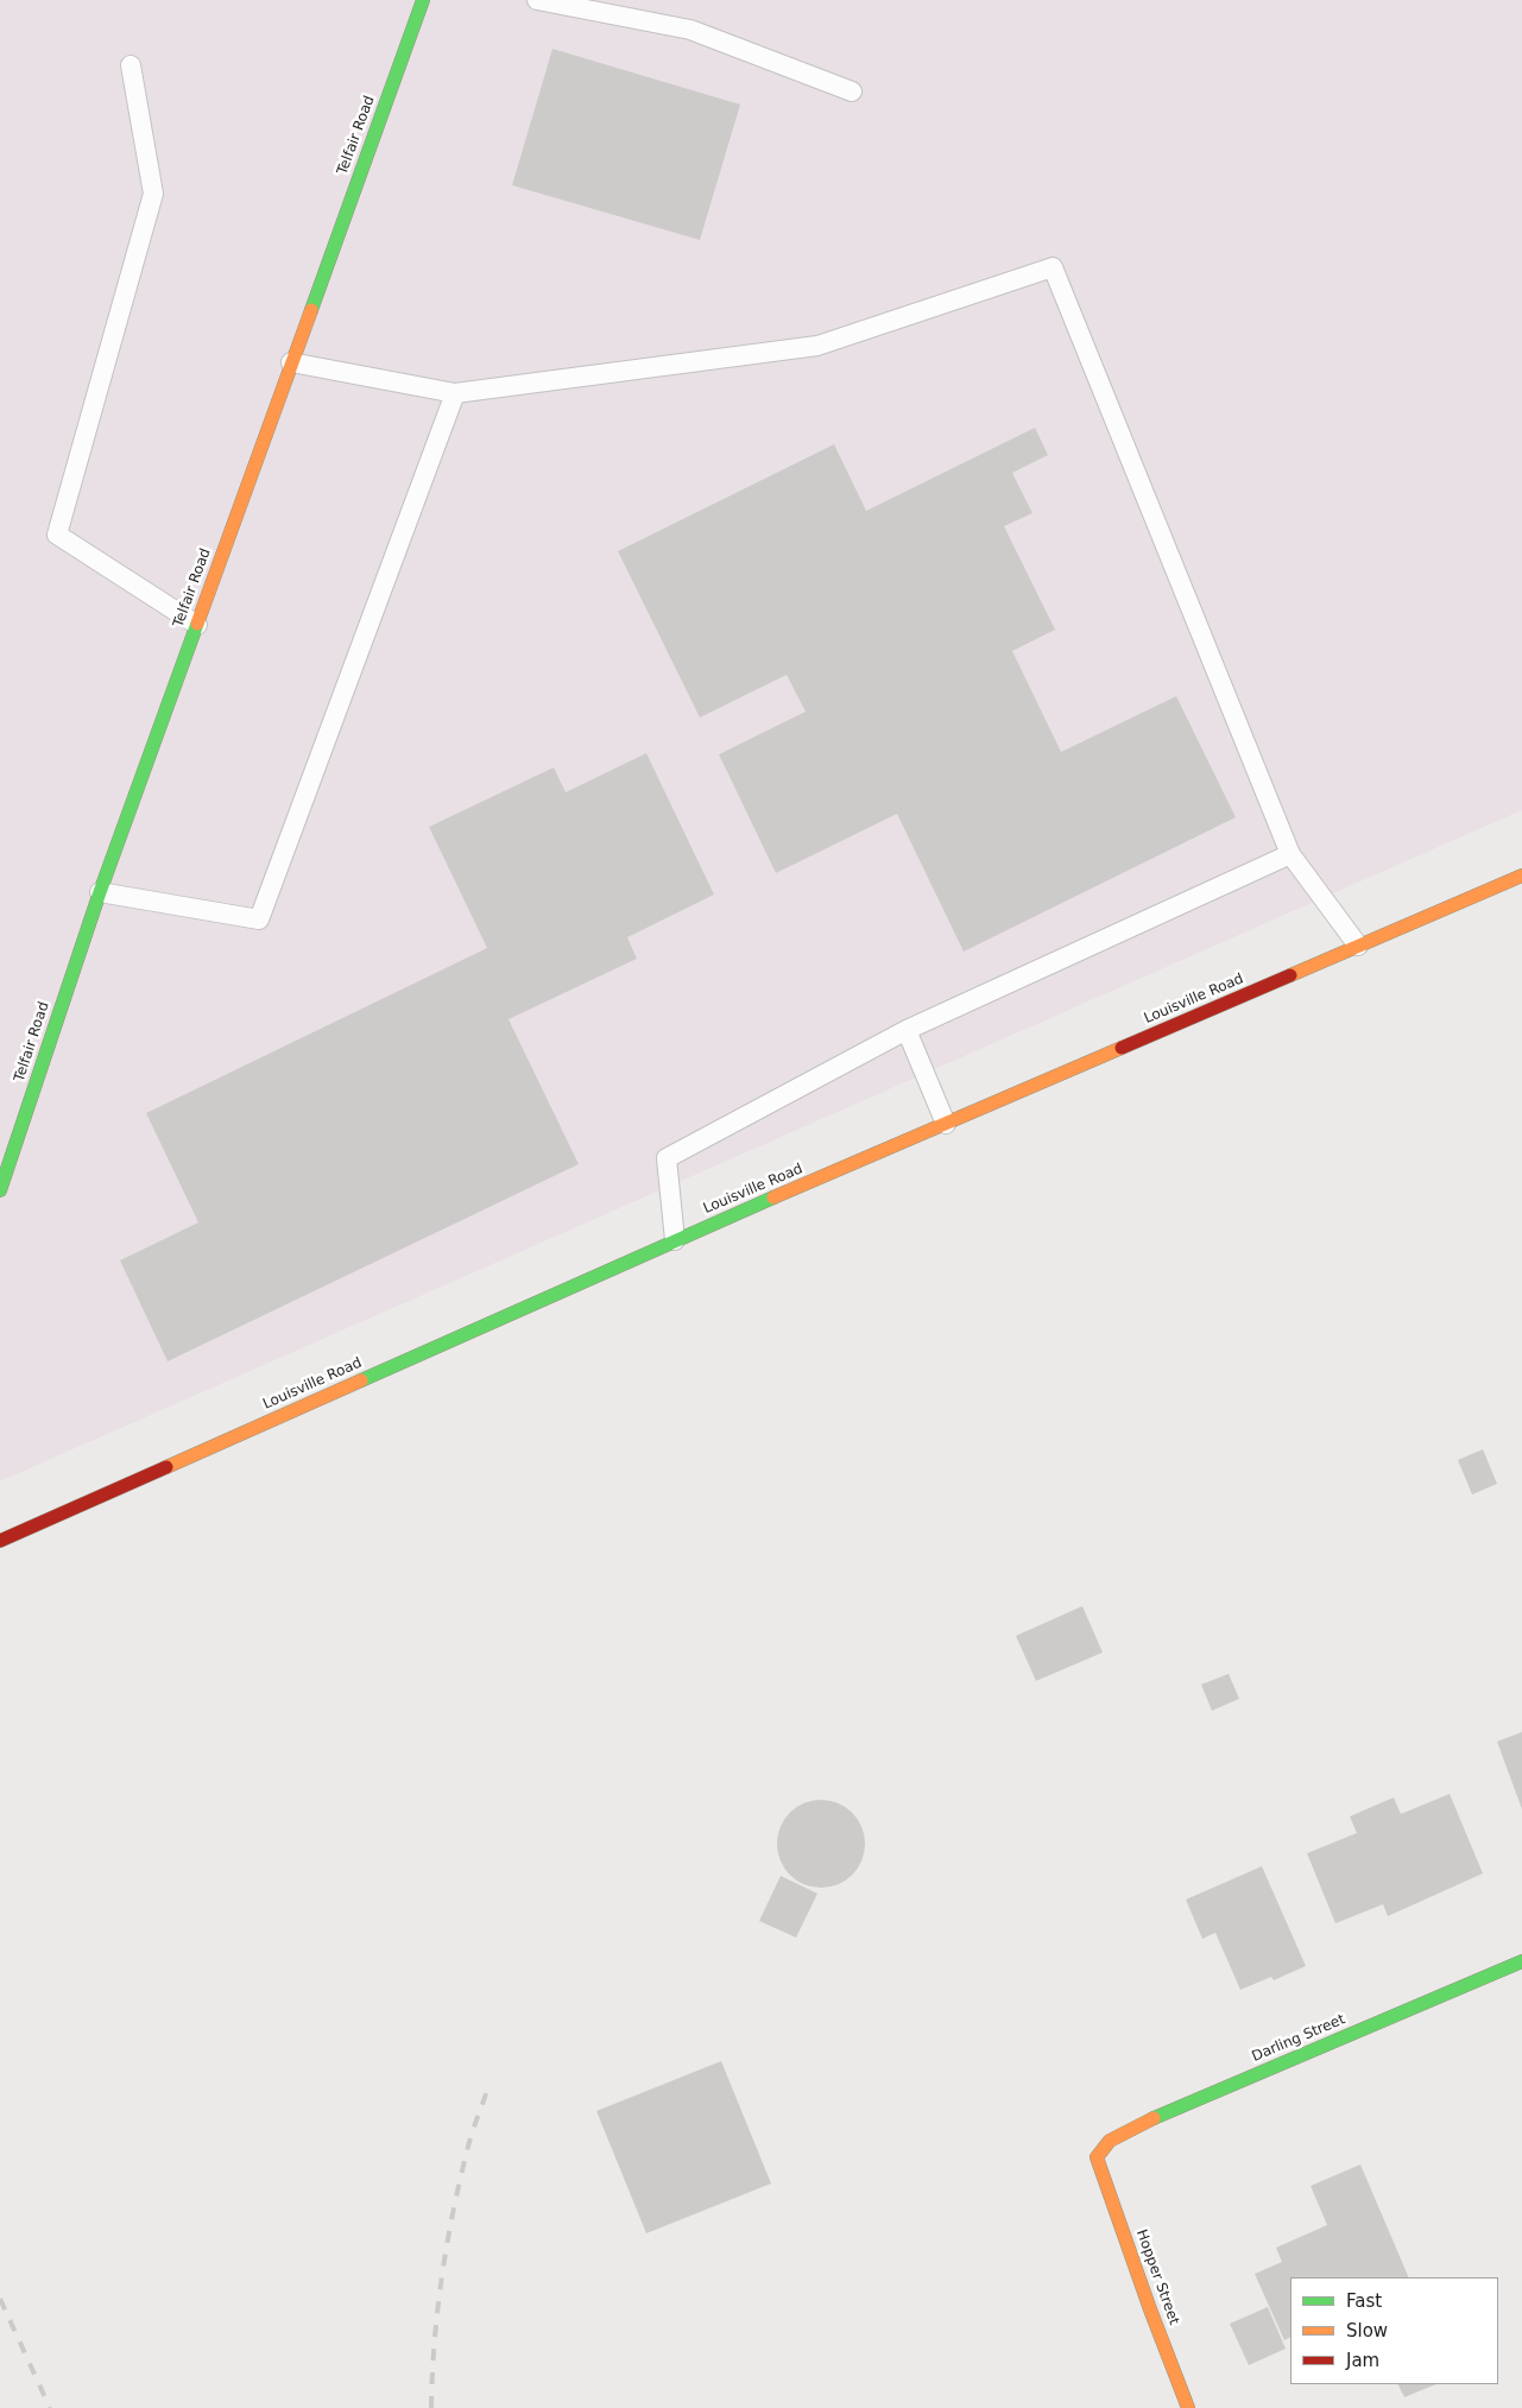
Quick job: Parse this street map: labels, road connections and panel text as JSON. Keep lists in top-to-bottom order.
{
  "streets": {
    "street": [
      "Telfair Road",
      "Louisville Road",
      "Darling Street",
      "Hopper Street"
    ]
  },
  "crossings": [
    ["Darling Street", "Hopper Street"]
  ],
  "legend": ["Fast", "Slow", "Jam"]
}
